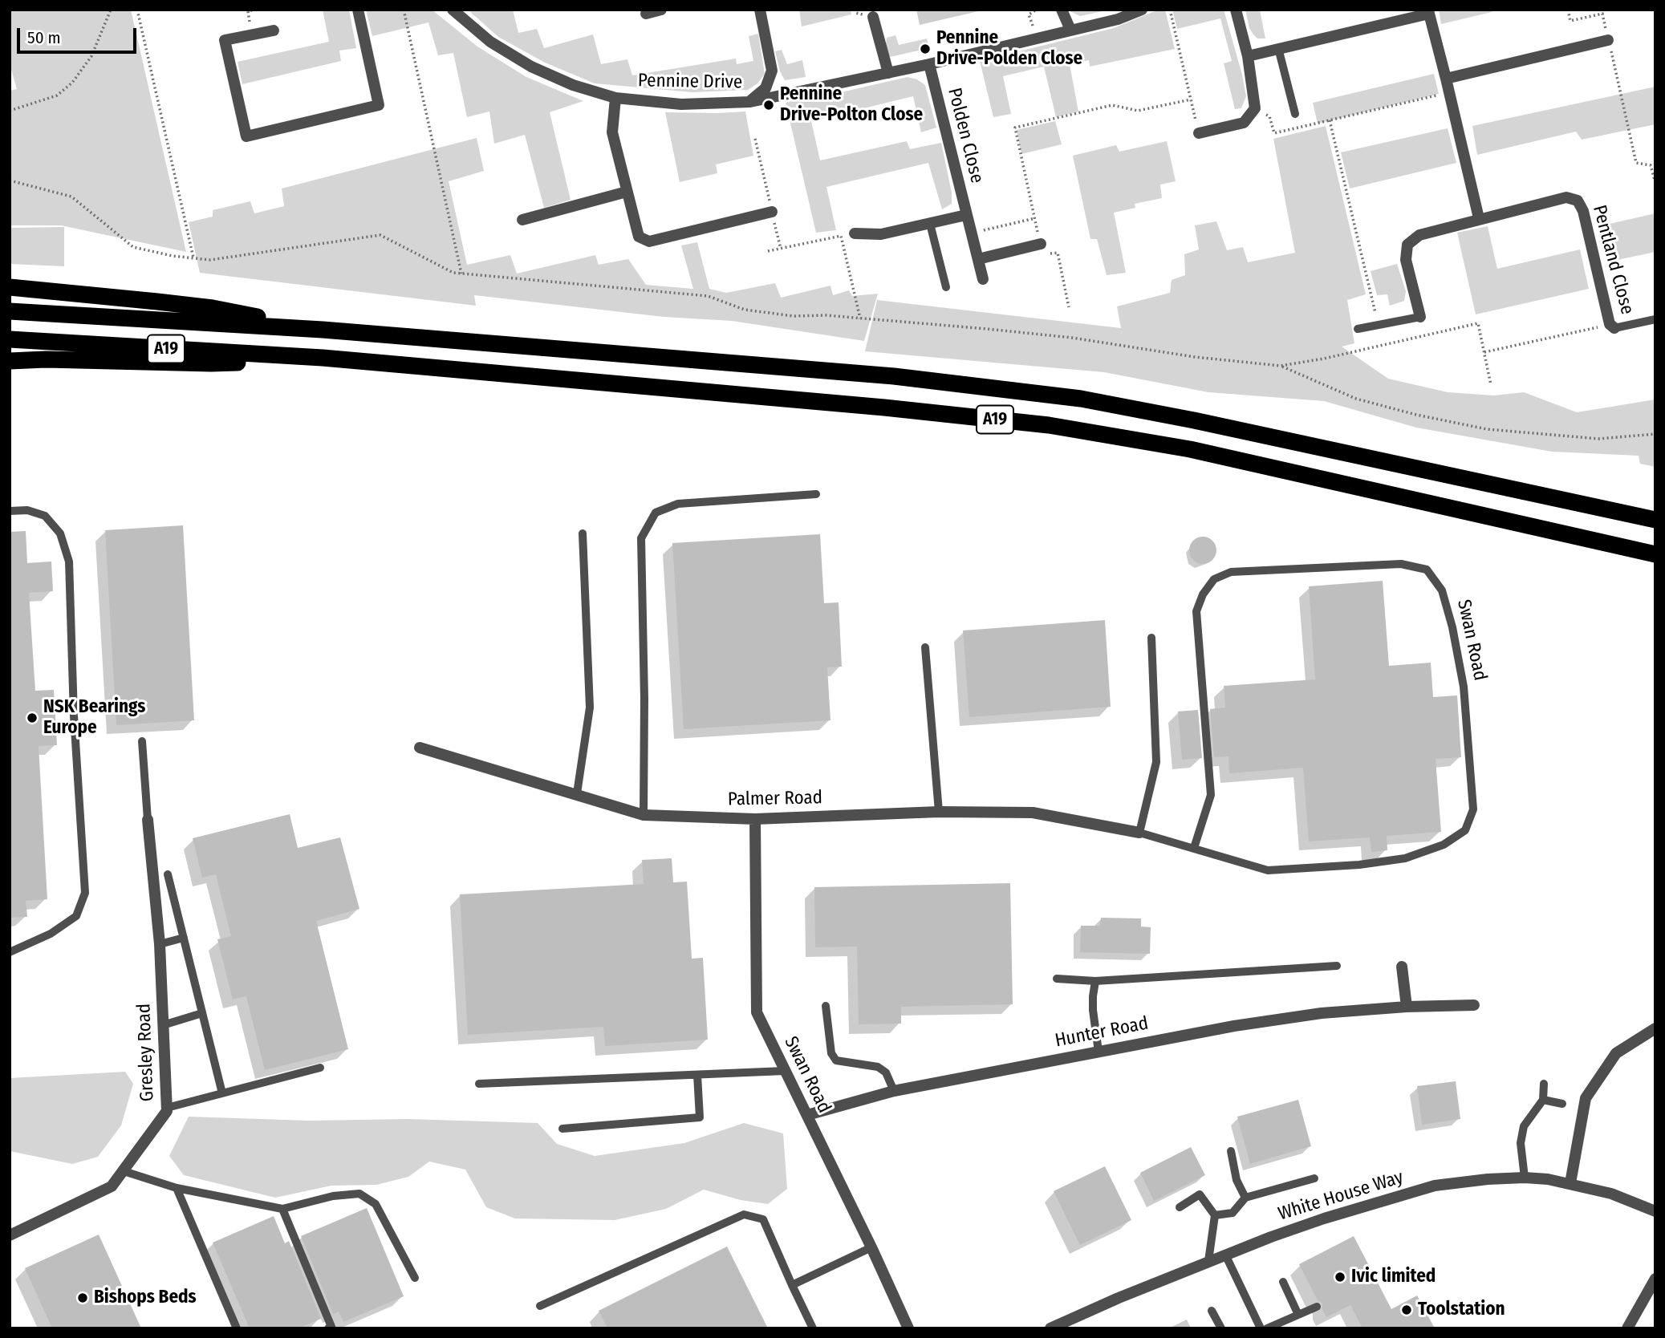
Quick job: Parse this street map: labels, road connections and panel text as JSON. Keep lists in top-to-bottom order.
{
  "streets": {
    "highway": ["A19"],
    "street": [
      "Pennine Drive",
      "Polden Close",
      "Pentland Close",
      "Swan Road",
      "Palmer Road",
      "Hunter Road",
      "Gresley Road",
      "White House Way"
    ]
  },
  "crossings": [
    ["Pennine Drive", "Polden Close"],
    ["Swan Road", "Palmer Road"],
    ["Swan Road", "Hunter Road"]
  ],
  "places": [
    "Pennine Drive-Polden Close",
    "Pennine Drive-Polton Close",
    "NSK Bearings Europe",
    "Ivic limited",
    "Bishops Beds",
    "Toolstation"
  ],
  "scale_bar": "50 m"
}
